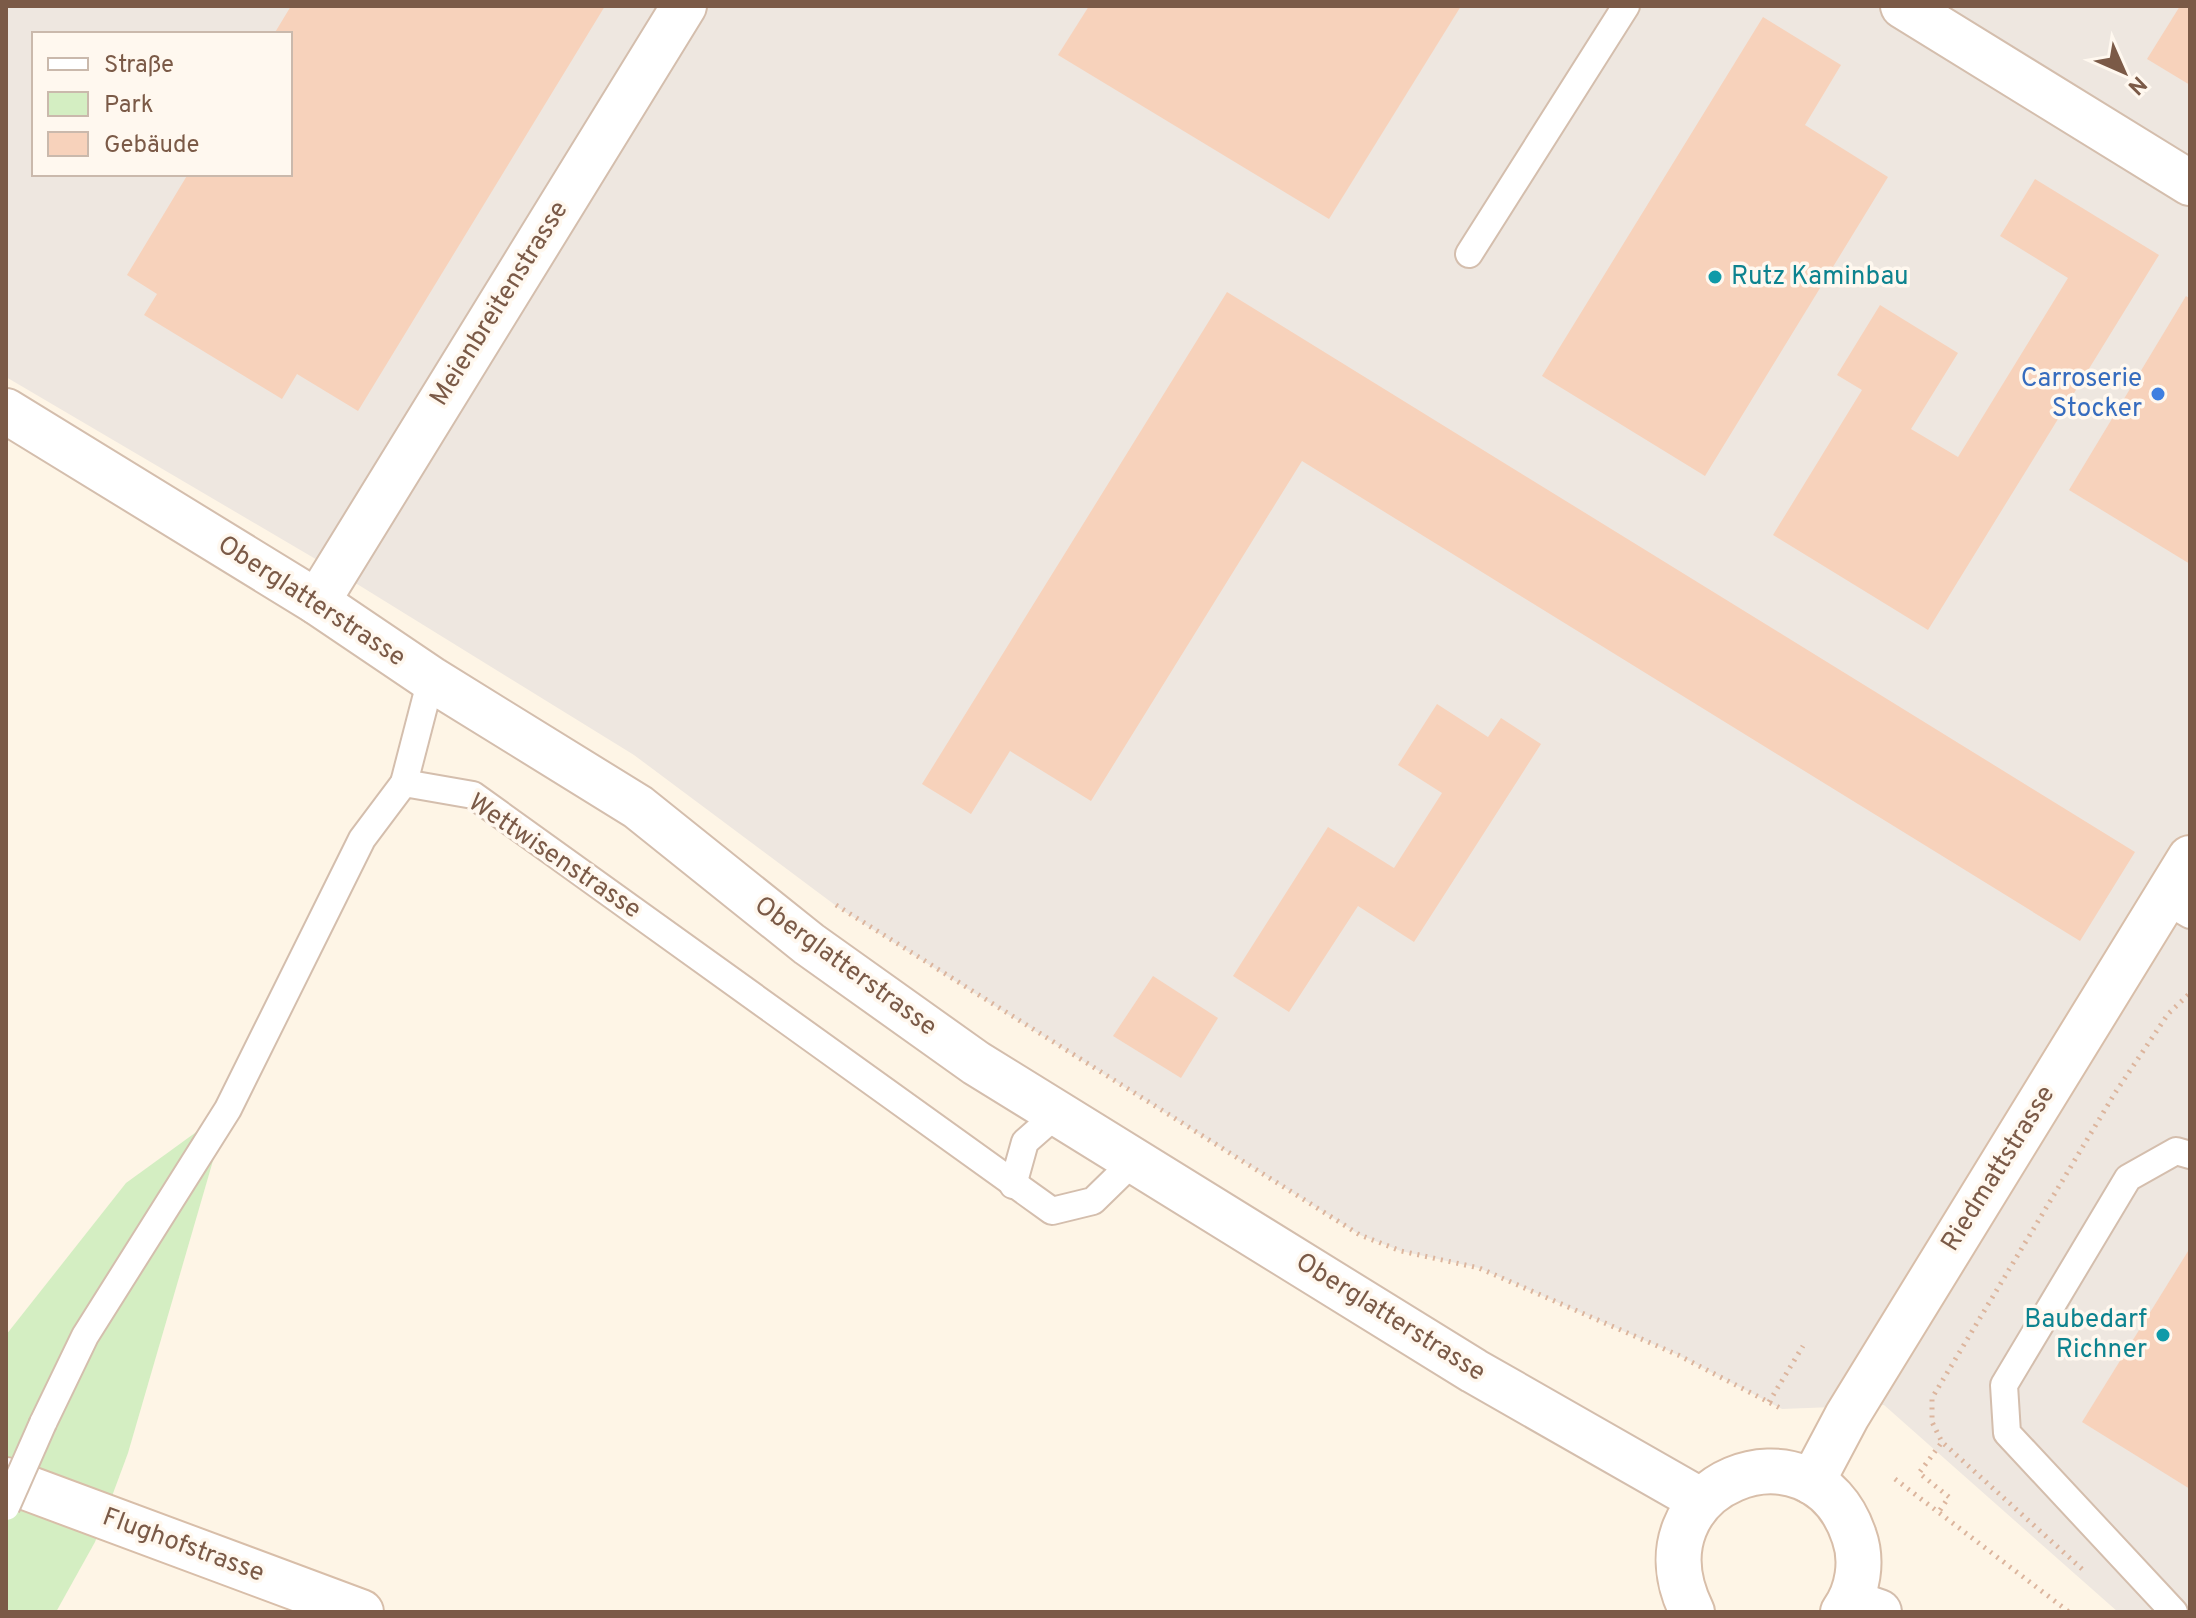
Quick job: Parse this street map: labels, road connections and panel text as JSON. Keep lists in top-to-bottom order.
{
  "streets": {
    "street": [
      "Meienbreitenstrasse",
      "Oberglatterstrasse",
      "Riedmattstrasse",
      "Flughofstrasse"
    ],
    "lane": ["Wettwisenstrasse"]
  },
  "crossings": [
    ["Meienbreitenstrasse", "Oberglatterstrasse"],
    ["Oberglatterstrasse", "Wettwisenstrasse"]
  ],
  "places": ["Rutz Kaminbau", "Carroserie Stocker", "Baubedarf Richner"],
  "legend": ["Straße", "Park", "Gebäude"],
  "north": "bottom right"
}
